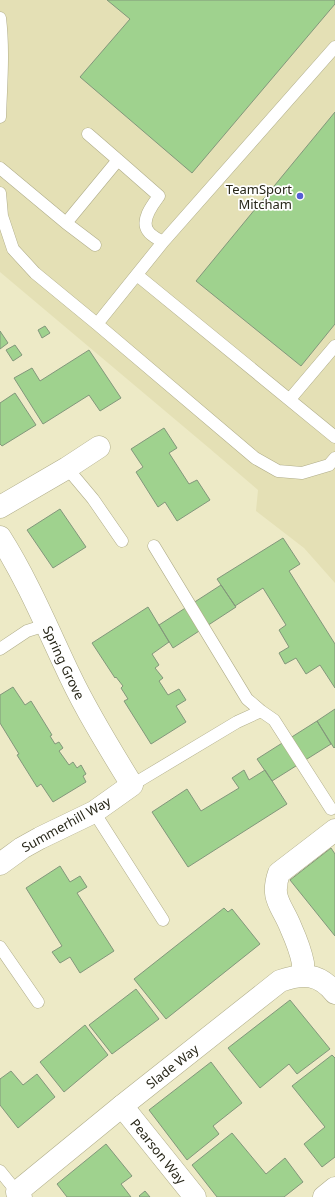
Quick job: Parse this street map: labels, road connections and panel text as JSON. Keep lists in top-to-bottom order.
{
  "streets": {
    "street": [
      "Spring Grove",
      "Summerhill Way",
      "Slade Way",
      "Pearson Way"
    ]
  },
  "crossings": [
    ["Spring Grove", "Summerhill Way"],
    ["Slade Way", "Pearson Way"]
  ],
  "places": ["TeamSport Mitcham"]
}
